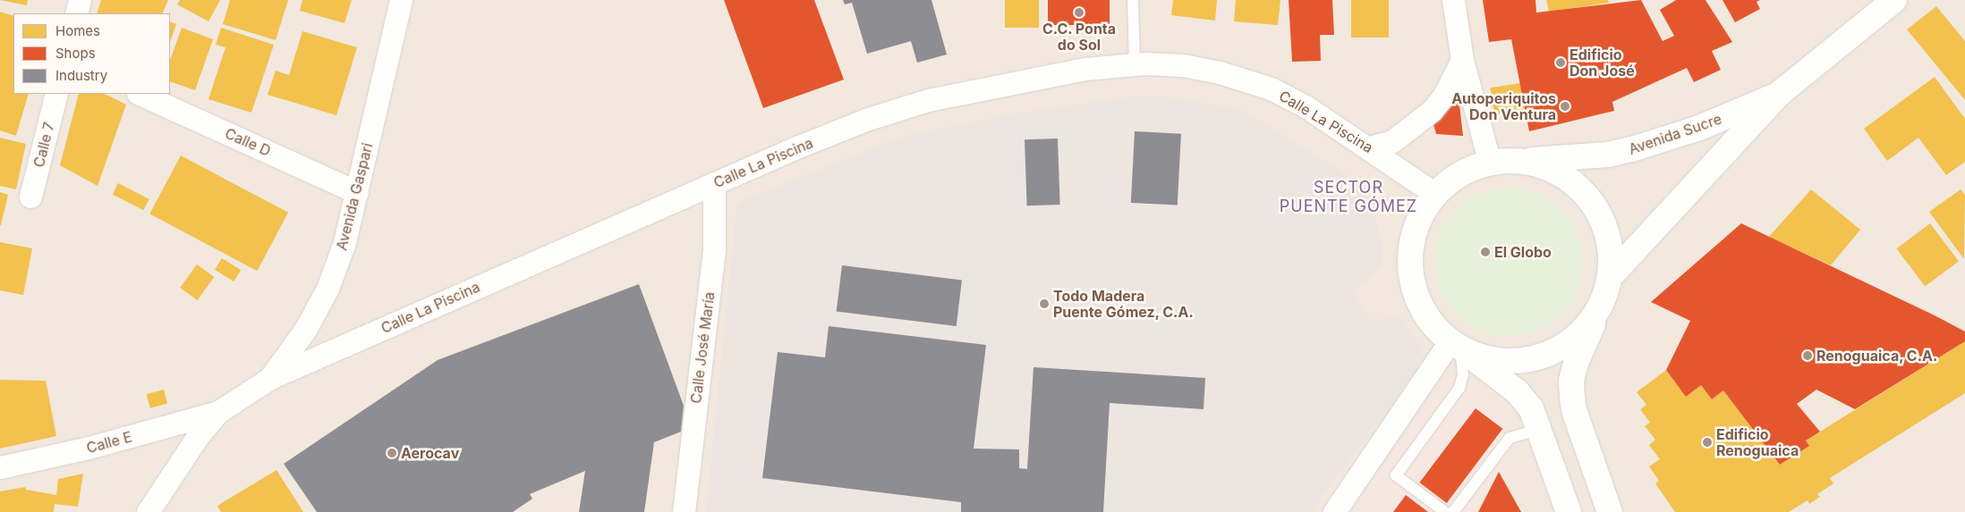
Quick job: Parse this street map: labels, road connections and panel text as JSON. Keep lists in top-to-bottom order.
{
  "streets": {
    "street": [
      "Calle La Piscina",
      "Avenida Sucre",
      "Calle D",
      "Calle 7",
      "Avenida Gaspari",
      "Calle José María",
      "Calle E"
    ]
  },
  "crossings": [
    ["Calle La Piscina", "Avenida Gaspari"],
    ["Calle La Piscina", "Calle José María"],
    ["Calle La Piscina", "Calle E"],
    ["Calle D", "Avenida Gaspari"]
  ],
  "districts": ["SECTOR PUENTE GÓMEZ"],
  "places": [
    "C.C. Ponta do Sol",
    "Edificio Don José",
    "Autoperiquitos Don Ventura",
    "El Globo",
    "Todo Madera Puente Gómez, C.A.",
    "Renoguaica, C.A.",
    "Edificio Renoguaica",
    "Aerocav"
  ],
  "legend": ["Homes", "Shops", "Industry"]
}
